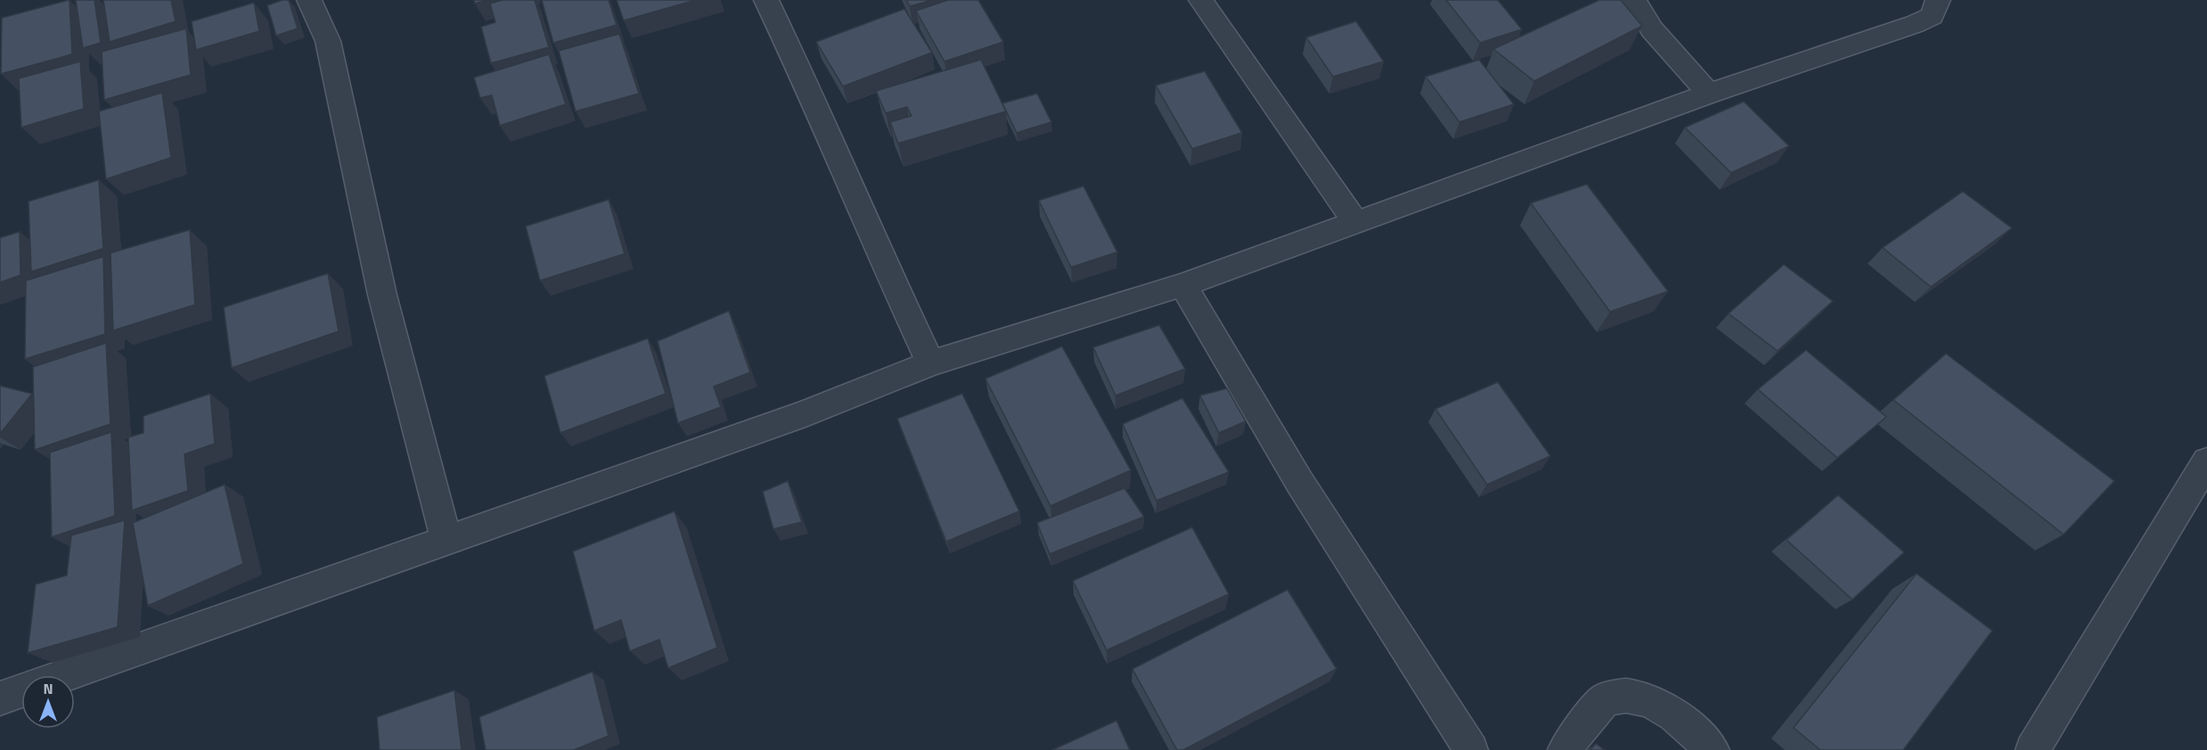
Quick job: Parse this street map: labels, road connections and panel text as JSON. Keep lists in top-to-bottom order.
{
  "north": "top"
}
